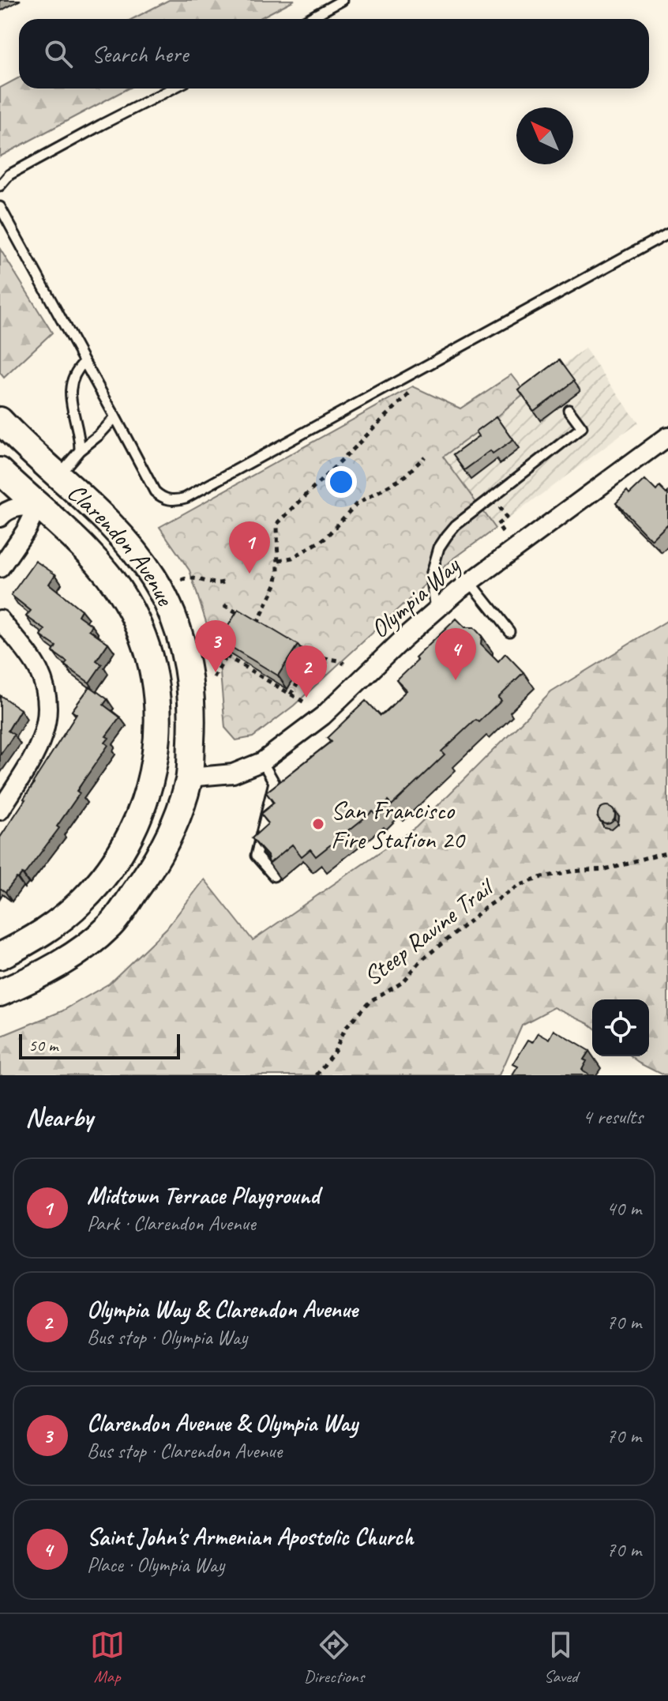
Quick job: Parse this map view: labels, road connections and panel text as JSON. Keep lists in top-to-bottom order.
{
  "streets": {
    "main road": ["Clarendon Avenue"],
    "street": ["Olympia Way"],
    "path": ["Steep Ravine Trail"]
  },
  "crossings": [
    ["Clarendon Avenue", "Olympia Way"]
  ],
  "places": ["San Francisco Fire Station 20"],
  "scale_bar": "50 m",
  "north": "top left",
  "page": {
    "search": "Search here",
    "pins": [
      "1",
      "3",
      "4",
      "2"
    ],
    "scale": "50 m",
    "heading": ["Nearby", "4 results"],
    "list": [
      {
        "mark": "1",
        "name": "Midtown Terrace Playground",
        "note": "Park · Clarendon Avenue",
        "value": "40 m"
      },
      {
        "mark": "2",
        "name": "Olympia Way & Clarendon Avenue",
        "note": "Bus stop · Olympia Way",
        "value": "70 m"
      },
      {
        "mark": "3",
        "name": "Clarendon Avenue & Olympia Way",
        "note": "Bus stop · Clarendon Avenue",
        "value": "70 m"
      },
      {
        "mark": "4",
        "name": "Saint John's Armenian Apostolic Church",
        "note": "Place · Olympia Way",
        "value": "70 m"
      }
    ],
    "nav": ["Map", "Directions", "Saved"]
  }
}
